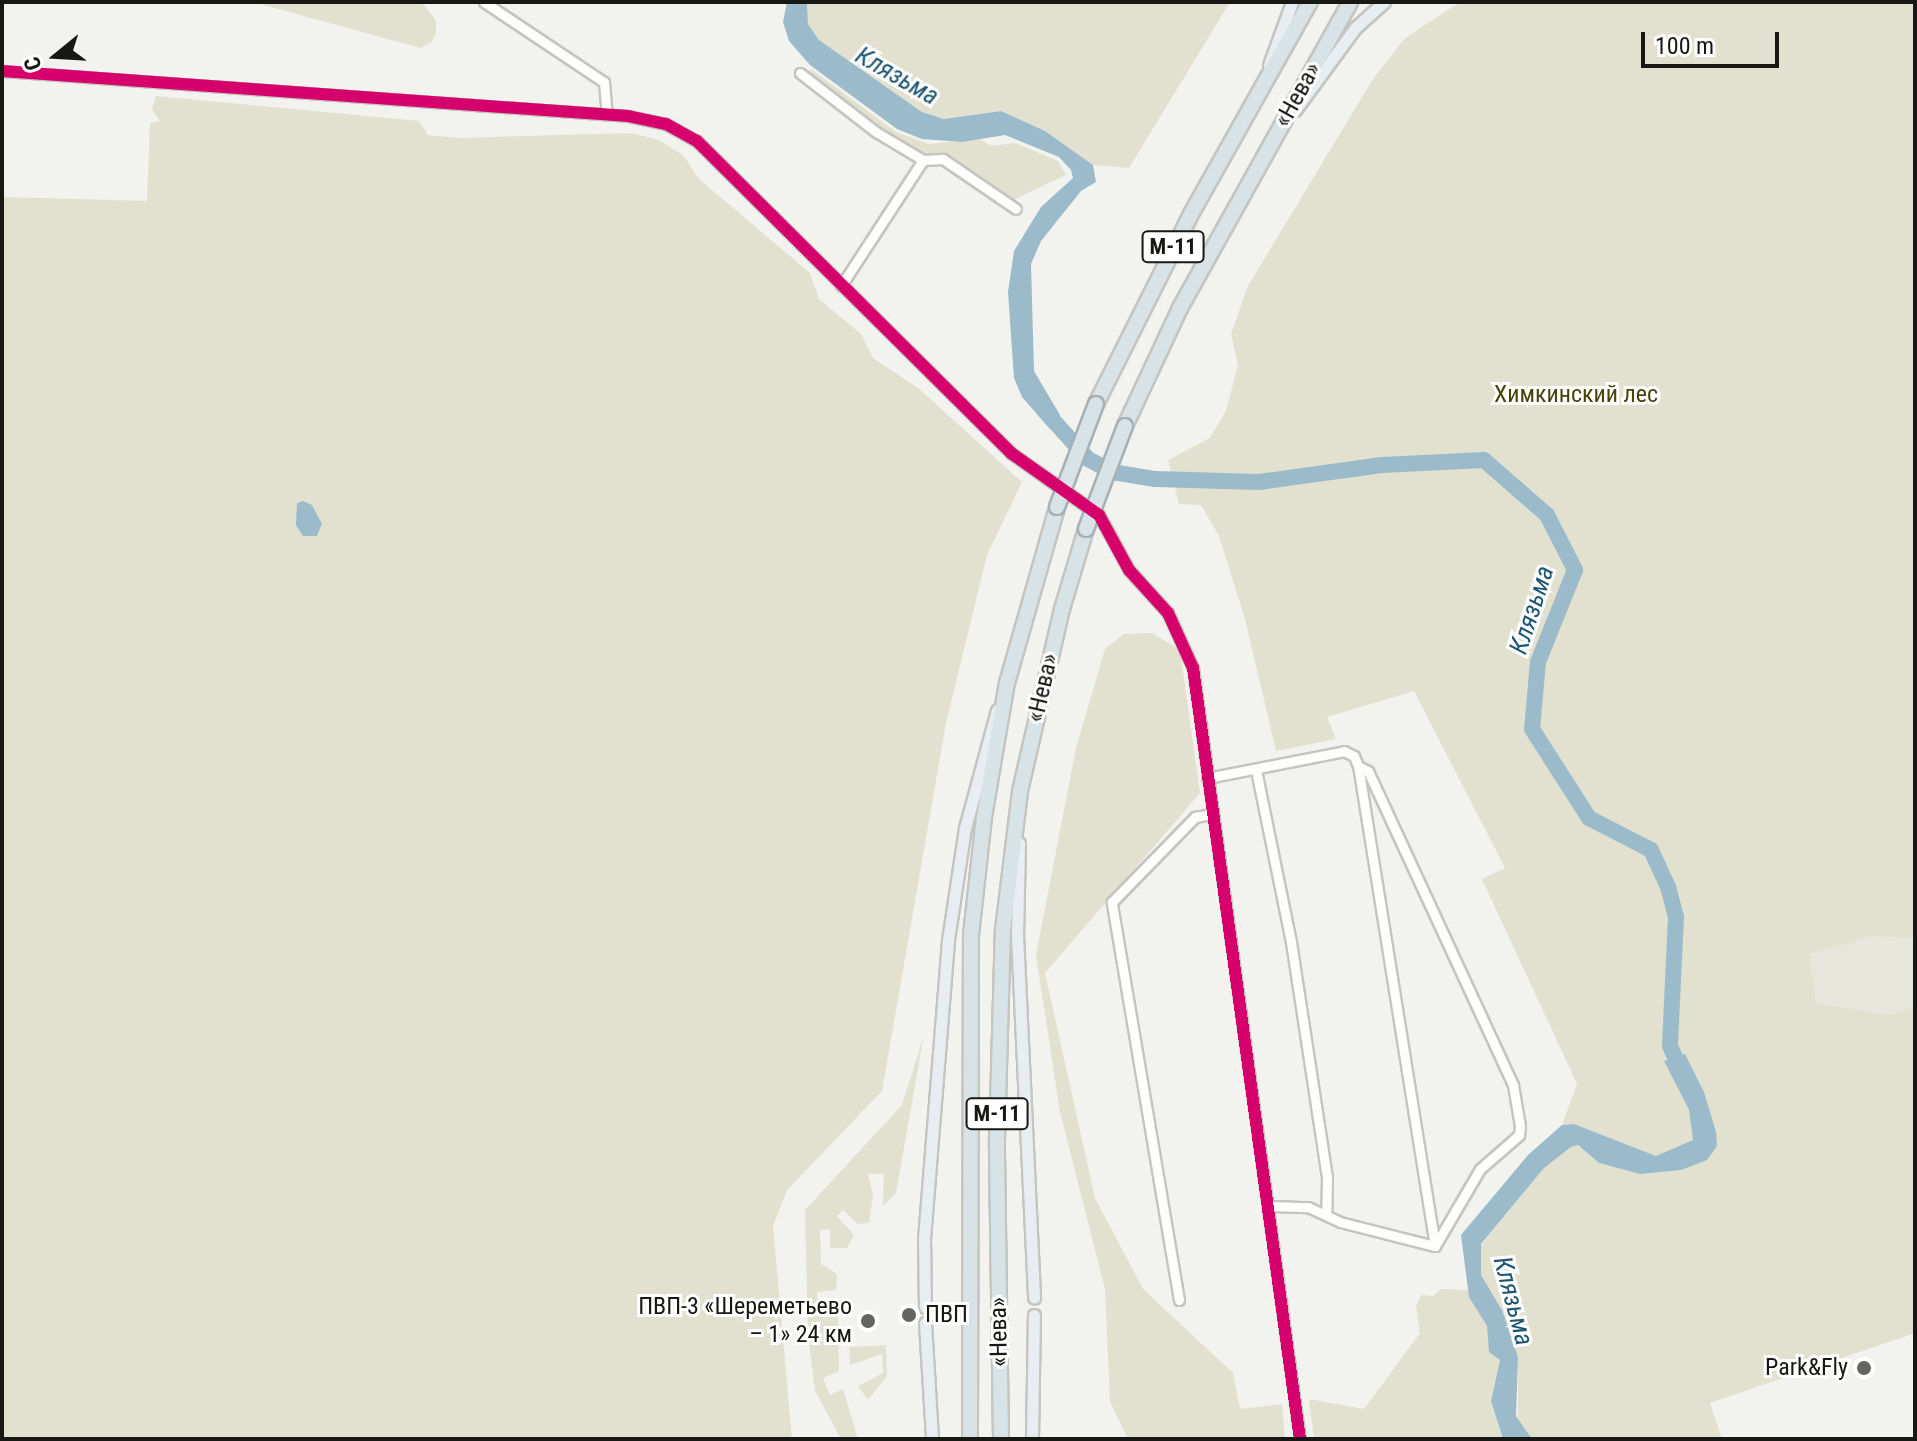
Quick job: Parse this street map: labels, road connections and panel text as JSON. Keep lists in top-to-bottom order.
{
  "streets": {
    "highway": ["«Нева»", "М-11"]
  },
  "crossings": [
    ["«Нева»", "М-11"]
  ],
  "water": ["Клязьма"],
  "parks": ["Химкинский лес"],
  "places": ["ПВП", "ПВП-3 «Шереметьево – 1» 24 км", "Park&Fly"],
  "scale_bar": "100 m",
  "north": "left"
}
